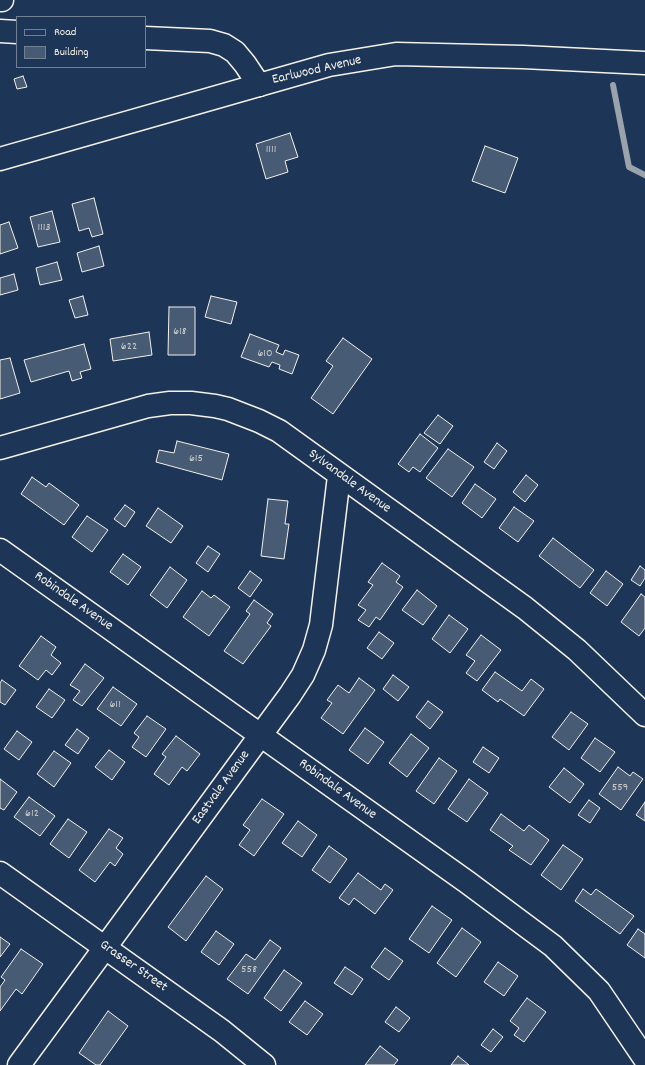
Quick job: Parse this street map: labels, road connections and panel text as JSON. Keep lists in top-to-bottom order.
{
  "streets": {
    "main road": [
      "Earlwood Avenue",
      "Sylvandale Avenue",
      "Robindale Avenue",
      "Eastvale Avenue",
      "Grasser Street"
    ]
  },
  "crossings": [
    ["Sylvandale Avenue", "Eastvale Avenue"],
    ["Robindale Avenue", "Eastvale Avenue"],
    ["Eastvale Avenue", "Grasser Street"]
  ],
  "house_numbers": [
    "1111",
    "1113",
    "618",
    "622",
    "610",
    "615",
    "611",
    "559",
    "612",
    "558"
  ],
  "legend": ["Road", "Building"]
}
